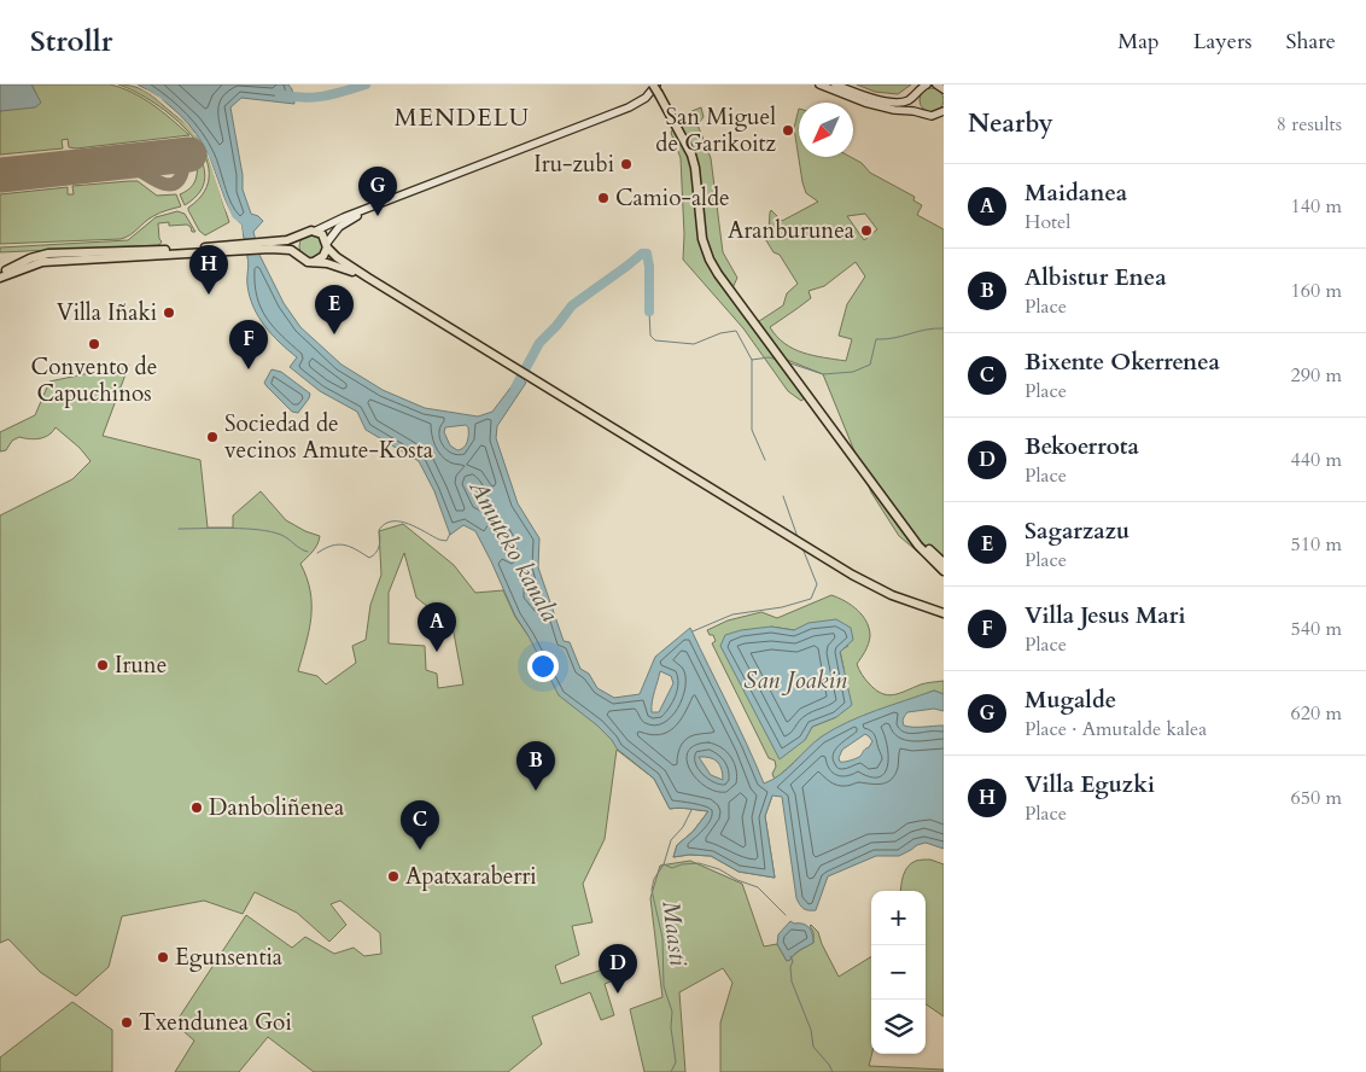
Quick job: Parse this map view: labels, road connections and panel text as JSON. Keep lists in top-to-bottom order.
{
  "districts": ["MENDELU"],
  "water": ["Amuteko kanala", "San Joakin", "Maasti"],
  "places": [
    "San Miguel de Garikoitz",
    "Iru-zubi",
    "Camio-alde",
    "Aranburunea",
    "Villa Iñaki",
    "Convento de Capuchinos",
    "Sociedad de vecinos Amute-Kosta",
    "Irune",
    "Danboliñenea",
    "Apatxaraberri",
    "Egunsentia",
    "Txendunea Goi"
  ],
  "north": "bottom left",
  "page": {
    "header": "Strollr",
    "nav": ["Map", "Layers", "Share"],
    "heading": ["Nearby", "8 results"],
    "list": [
      {
        "mark": "A",
        "name": "Maidanea",
        "note": "Hotel",
        "value": "140 m"
      },
      {
        "mark": "B",
        "name": "Albistur Enea",
        "note": "Place",
        "value": "160 m"
      },
      {
        "mark": "C",
        "name": "Bixente Okerrenea",
        "note": "Place",
        "value": "290 m"
      },
      {
        "mark": "D",
        "name": "Bekoerrota",
        "note": "Place",
        "value": "440 m"
      },
      {
        "mark": "E",
        "name": "Sagarzazu",
        "note": "Place",
        "value": "510 m"
      },
      {
        "mark": "F",
        "name": "Villa Jesus Mari",
        "note": "Place",
        "value": "540 m"
      },
      {
        "mark": "G",
        "name": "Mugalde",
        "note": "Place · Amutalde kalea",
        "value": "620 m"
      },
      {
        "mark": "H",
        "name": "Villa Eguzki",
        "note": "Place",
        "value": "650 m"
      }
    ],
    "pins": [
      "G",
      "H",
      "E",
      "F",
      "A",
      "B",
      "C",
      "D"
    ],
    "map_buttons": ["+", "−"]
  }
}
